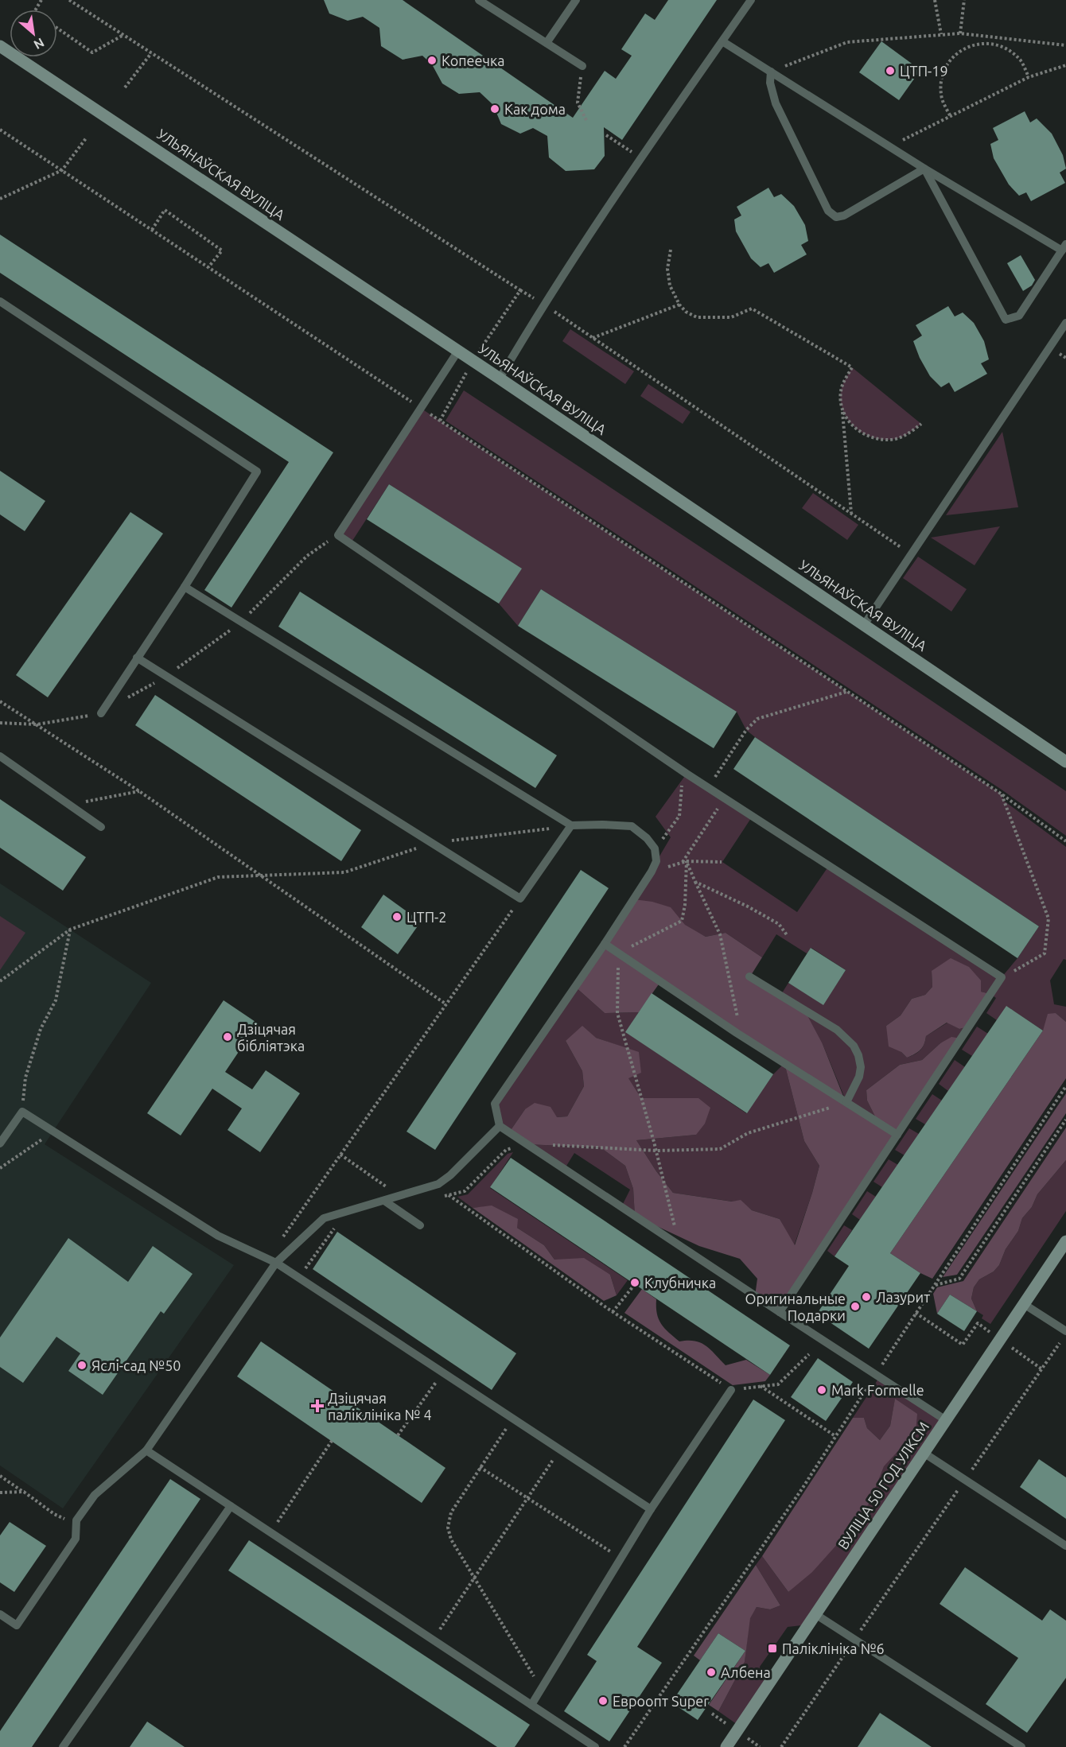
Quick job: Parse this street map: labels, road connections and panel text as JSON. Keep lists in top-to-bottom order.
{
  "streets": {
    "main road": ["УЛЬЯНАЎСКАЯ ВУЛІЦА", "ВУЛІЦА 50 ГОД УЛКСМ"]
  },
  "places": {
    "other": [
      "Копеечка",
      "ЦТП-19",
      "Как дома",
      "ЦТП-2",
      "Дзіцячая бібліятэка",
      "Клубничка",
      "Лазурит",
      "Оригинальные Подарки",
      "Яслі-сад №50",
      "Mark Formelle",
      "Албена",
      "Евроопт Super"
    ],
    "health": ["Дзіцячая паліклініка № 4"],
    "transit": ["Паліклініка №6"]
  },
  "north": "bottom right"
}
